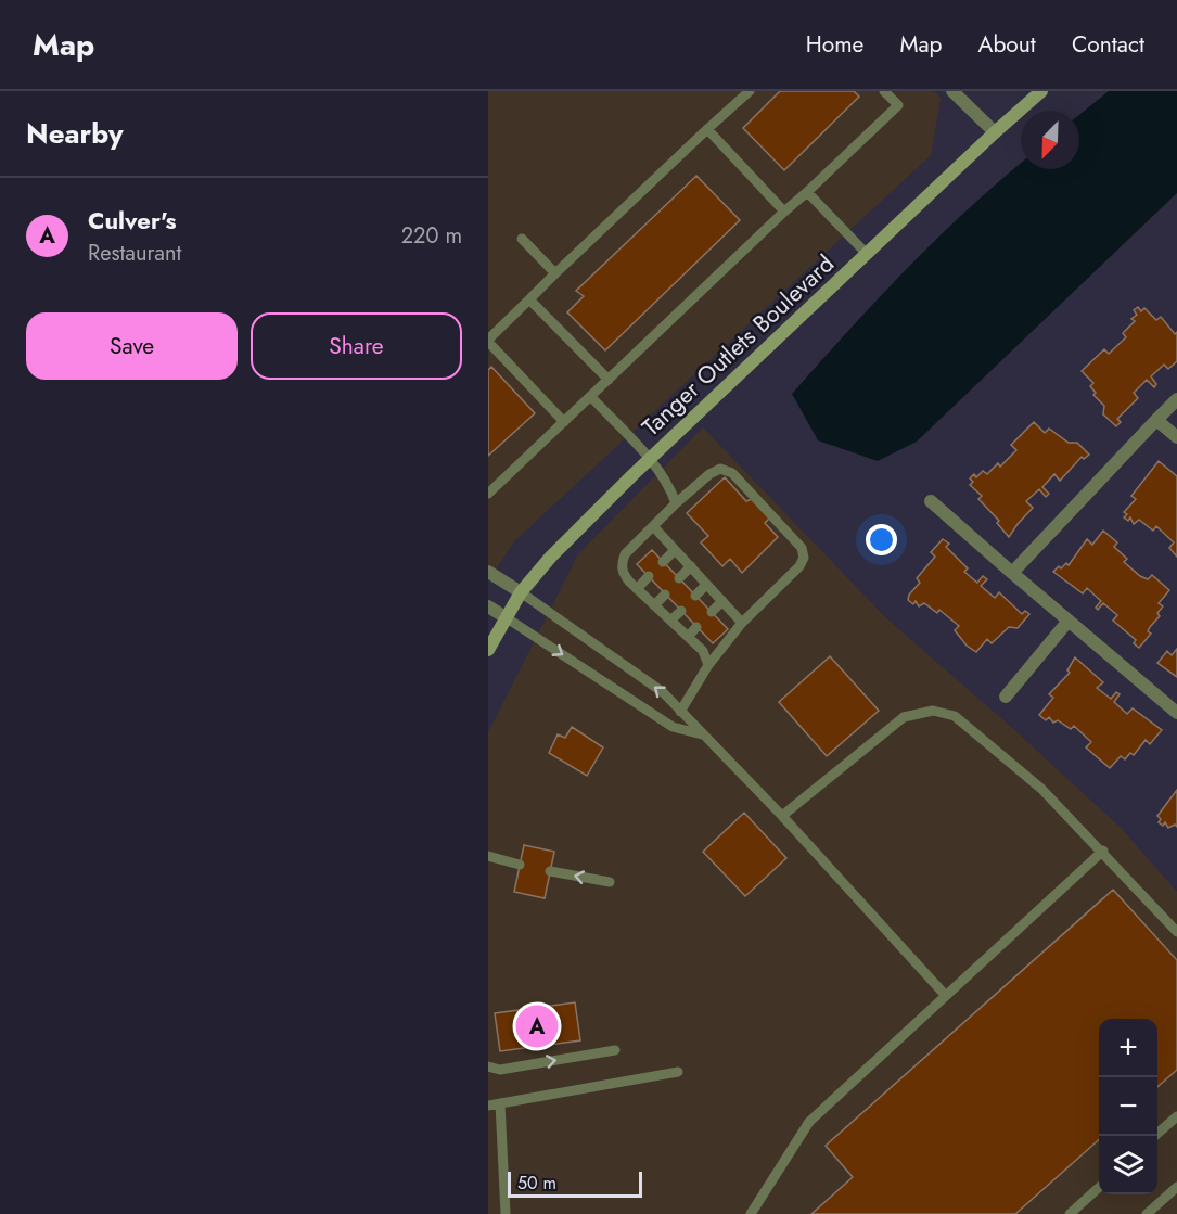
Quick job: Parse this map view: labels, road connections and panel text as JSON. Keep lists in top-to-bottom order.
{
  "streets": {
    "street": ["Tanger Outlets Boulevard"]
  },
  "scale_bar": "50 m",
  "north": "bottom left",
  "page": {
    "header": "Map",
    "nav": [
      "Home",
      "Map",
      "About",
      "Contact"
    ],
    "heading": "Nearby",
    "list": [
      {
        "mark": "A",
        "name": "Culver's",
        "note": "Restaurant",
        "value": "220 m"
      }
    ],
    "buttons": ["Save", "Share"],
    "pins": "A",
    "map_buttons": ["+", "−"],
    "scale": "50 m"
  }
}
